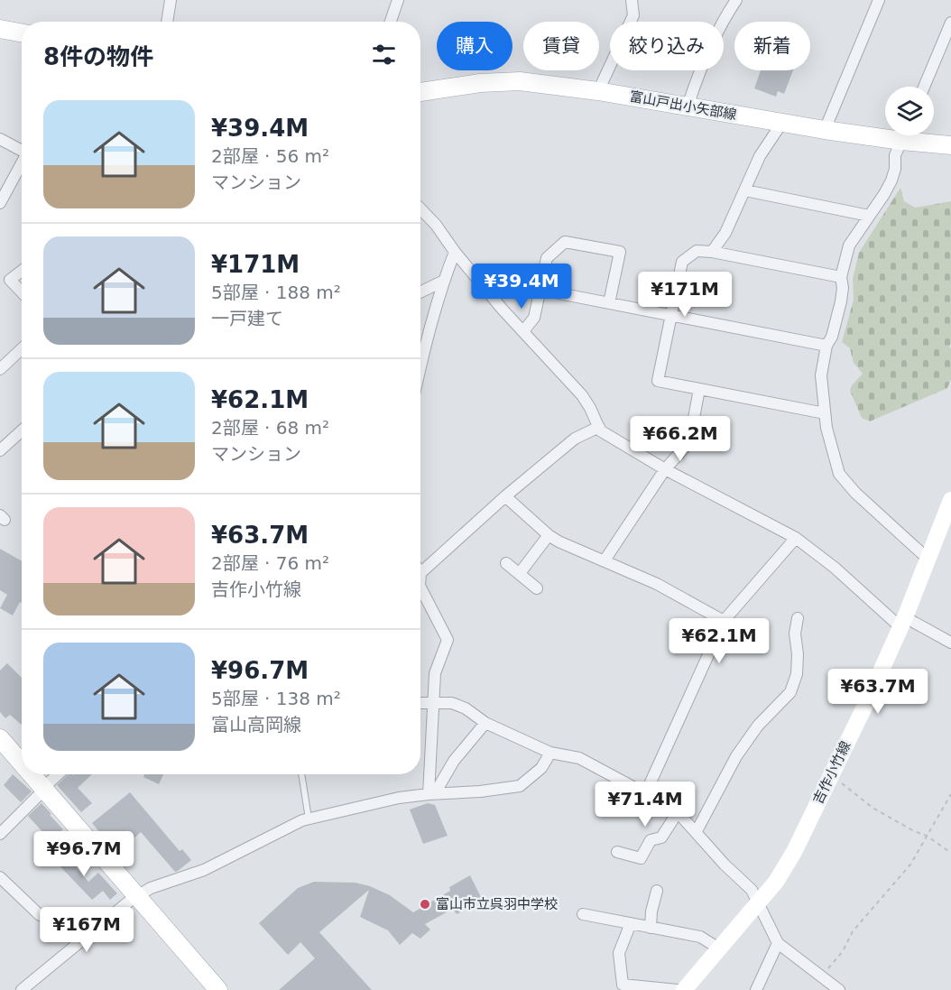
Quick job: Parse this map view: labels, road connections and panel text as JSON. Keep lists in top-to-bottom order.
{
  "streets": {
    "main road": ["富山戸出小矢部線", "吉作小竹線"]
  },
  "places": ["富山市立呉羽中学校"],
  "page": {
    "chip": [
      "購入",
      "賃貸",
      "絞り込み",
      "新着"
    ],
    "heading": "8件の物件",
    "list": [
      {
        "name": "¥39.4M",
        "note": "2部屋 · 56 m² · マンション"
      },
      {
        "name": "¥171M",
        "note": "5部屋 · 188 m² · 一戸建て"
      },
      {
        "name": "¥62.1M",
        "note": "2部屋 · 68 m² · マンション"
      },
      {
        "name": "¥63.7M",
        "note": "2部屋 · 76 m² · 吉作小竹線"
      },
      {
        "name": "¥96.7M",
        "note": "5部屋 · 138 m² · 富山高岡線"
      }
    ],
    "price": [
      "¥39.4M",
      "¥171M",
      "¥66.2M",
      "¥62.1M",
      "¥63.7M",
      "¥71.4M",
      "¥96.7M",
      "¥167M"
    ]
  }
}
